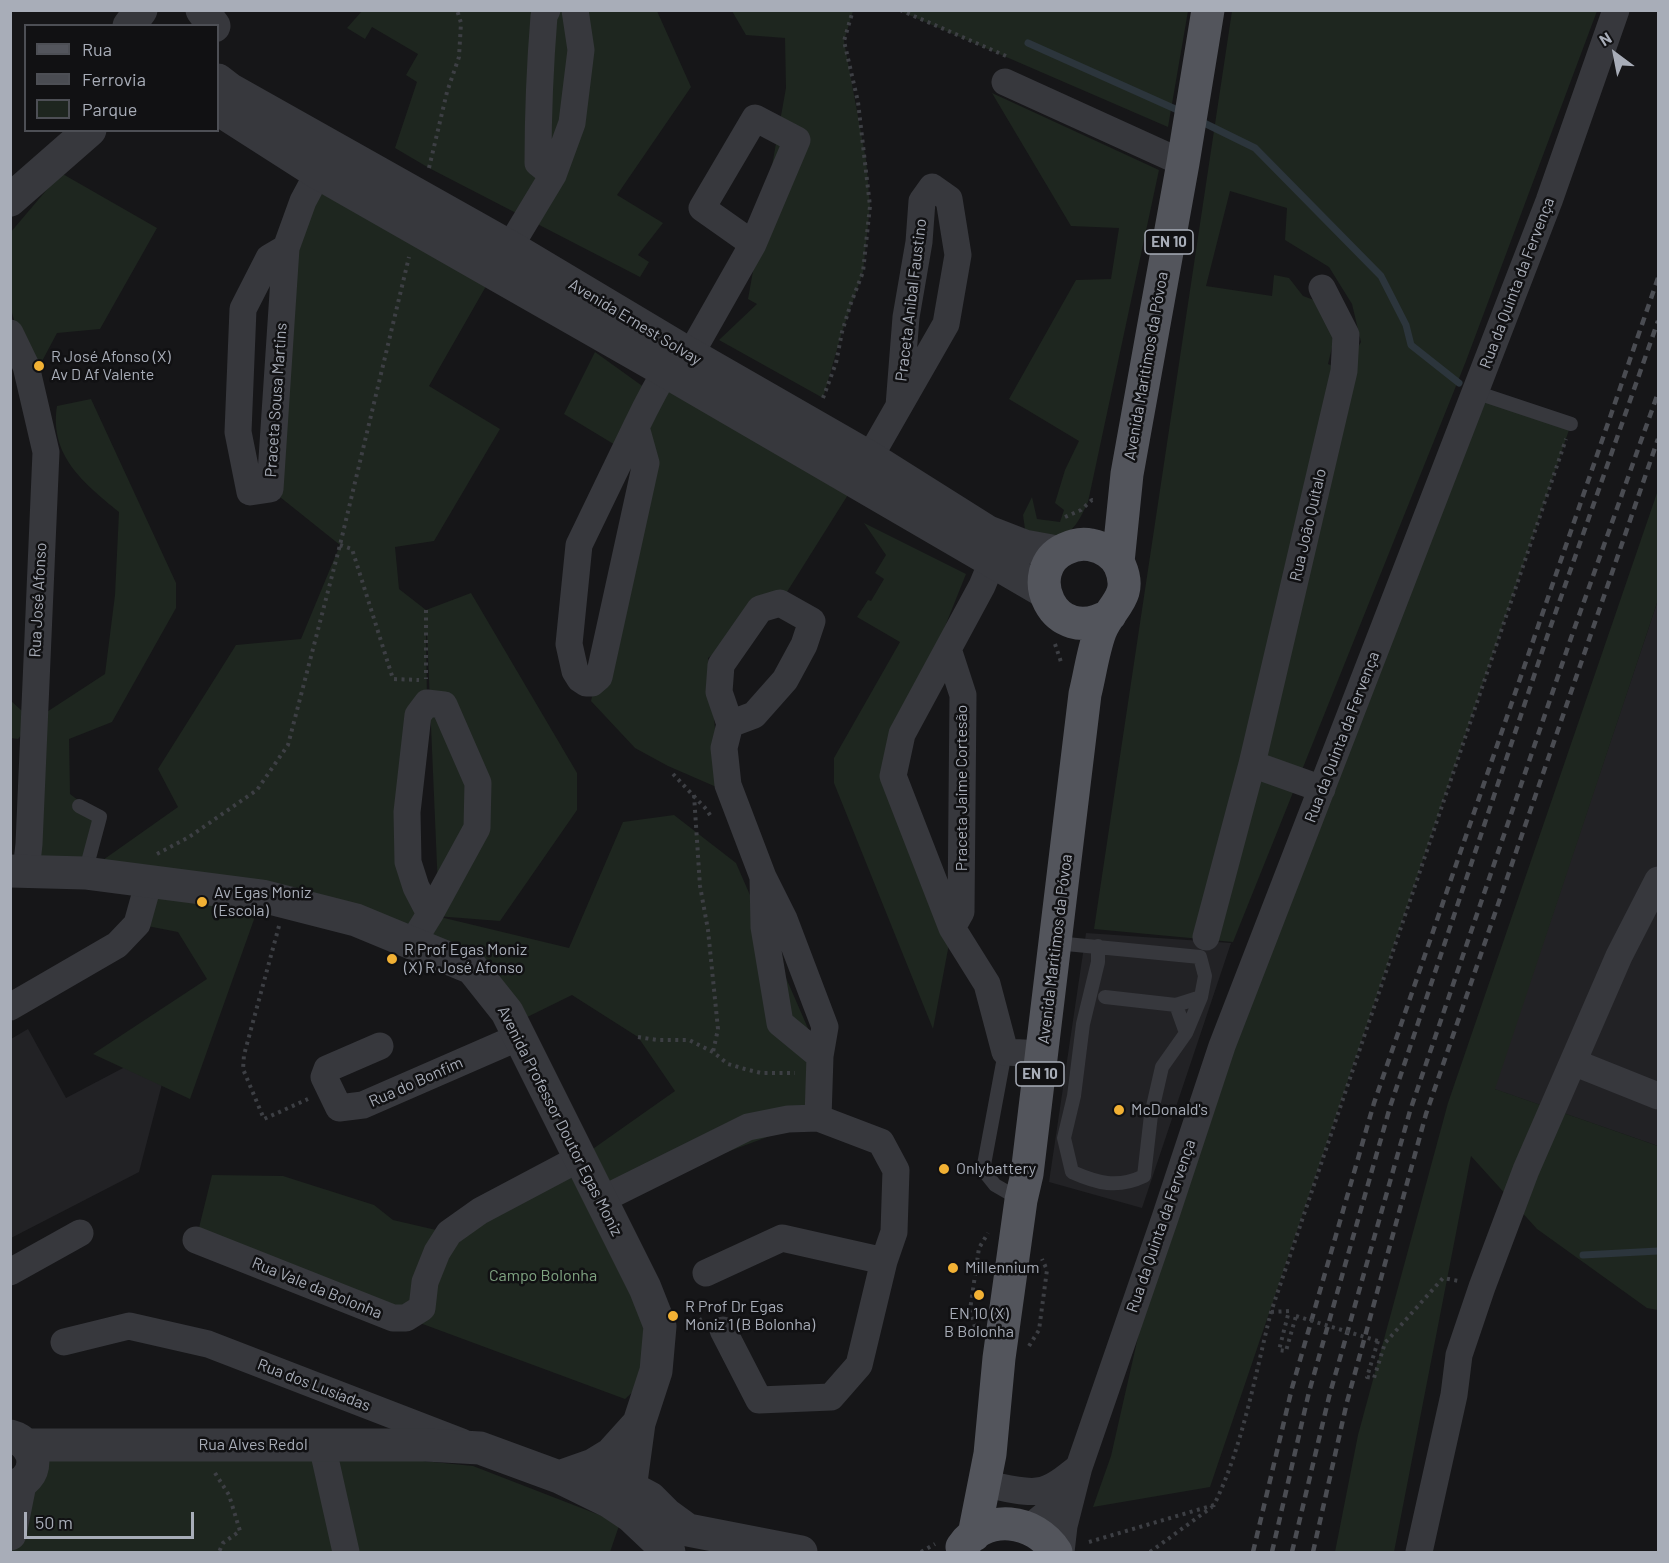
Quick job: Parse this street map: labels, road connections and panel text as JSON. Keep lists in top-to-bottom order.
{
  "streets": {
    "main road": ["EN 10", "Avenida Marítimos da Póvoa"],
    "street": [
      "Rua da Quinta da Fervença",
      "Praceta Anibal Faustino",
      "Avenida Ernest Solvay",
      "Praceta Sousa Martins",
      "Rua João Quítalo",
      "Rua José Afonso",
      "Praceta Jaime Cortesão",
      "Rua do Bonfim",
      "Avenida Professor Doutor Egas Moniz",
      "Rua Vale da Bolonha",
      "Rua dos Lusíadas",
      "Rua Alves Redol"
    ]
  },
  "crossings": [
    ["EN 10", "Rua da Quinta da Fervença"],
    ["EN 10", "Avenida Marítimos da Póvoa"],
    ["Rua da Quinta da Fervença", "Avenida Marítimos da Póvoa"],
    ["Praceta Anibal Faustino", "Avenida Ernest Solvay"],
    ["Avenida Ernest Solvay", "Avenida Marítimos da Póvoa"],
    ["Avenida Ernest Solvay", "Praceta Sousa Martins"],
    ["Avenida Ernest Solvay", "Praceta Jaime Cortesão"],
    ["Rua José Afonso", "Avenida Professor Doutor Egas Moniz"],
    ["Rua do Bonfim", "Avenida Professor Doutor Egas Moniz"],
    ["Avenida Professor Doutor Egas Moniz", "Rua Vale da Bolonha"],
    ["Avenida Professor Doutor Egas Moniz", "Rua dos Lusíadas"],
    ["Rua dos Lusíadas", "Rua Alves Redol"]
  ],
  "parks": ["Campo Bolonha"],
  "places": [
    "R José Afonso (X) Av D Af Valente",
    "Av Egas Moniz (Escola)",
    "R Prof Egas Moniz (X) R José Afonso",
    "McDonald's",
    "Onlybattery",
    "Millennium",
    "EN 10 (X) B Bolonha",
    "R Prof Dr Egas Moniz 1 (B Bolonha)"
  ],
  "legend": ["Rua", "Ferrovia", "Parque"],
  "scale_bar": "50 m",
  "north": "top left"
}
